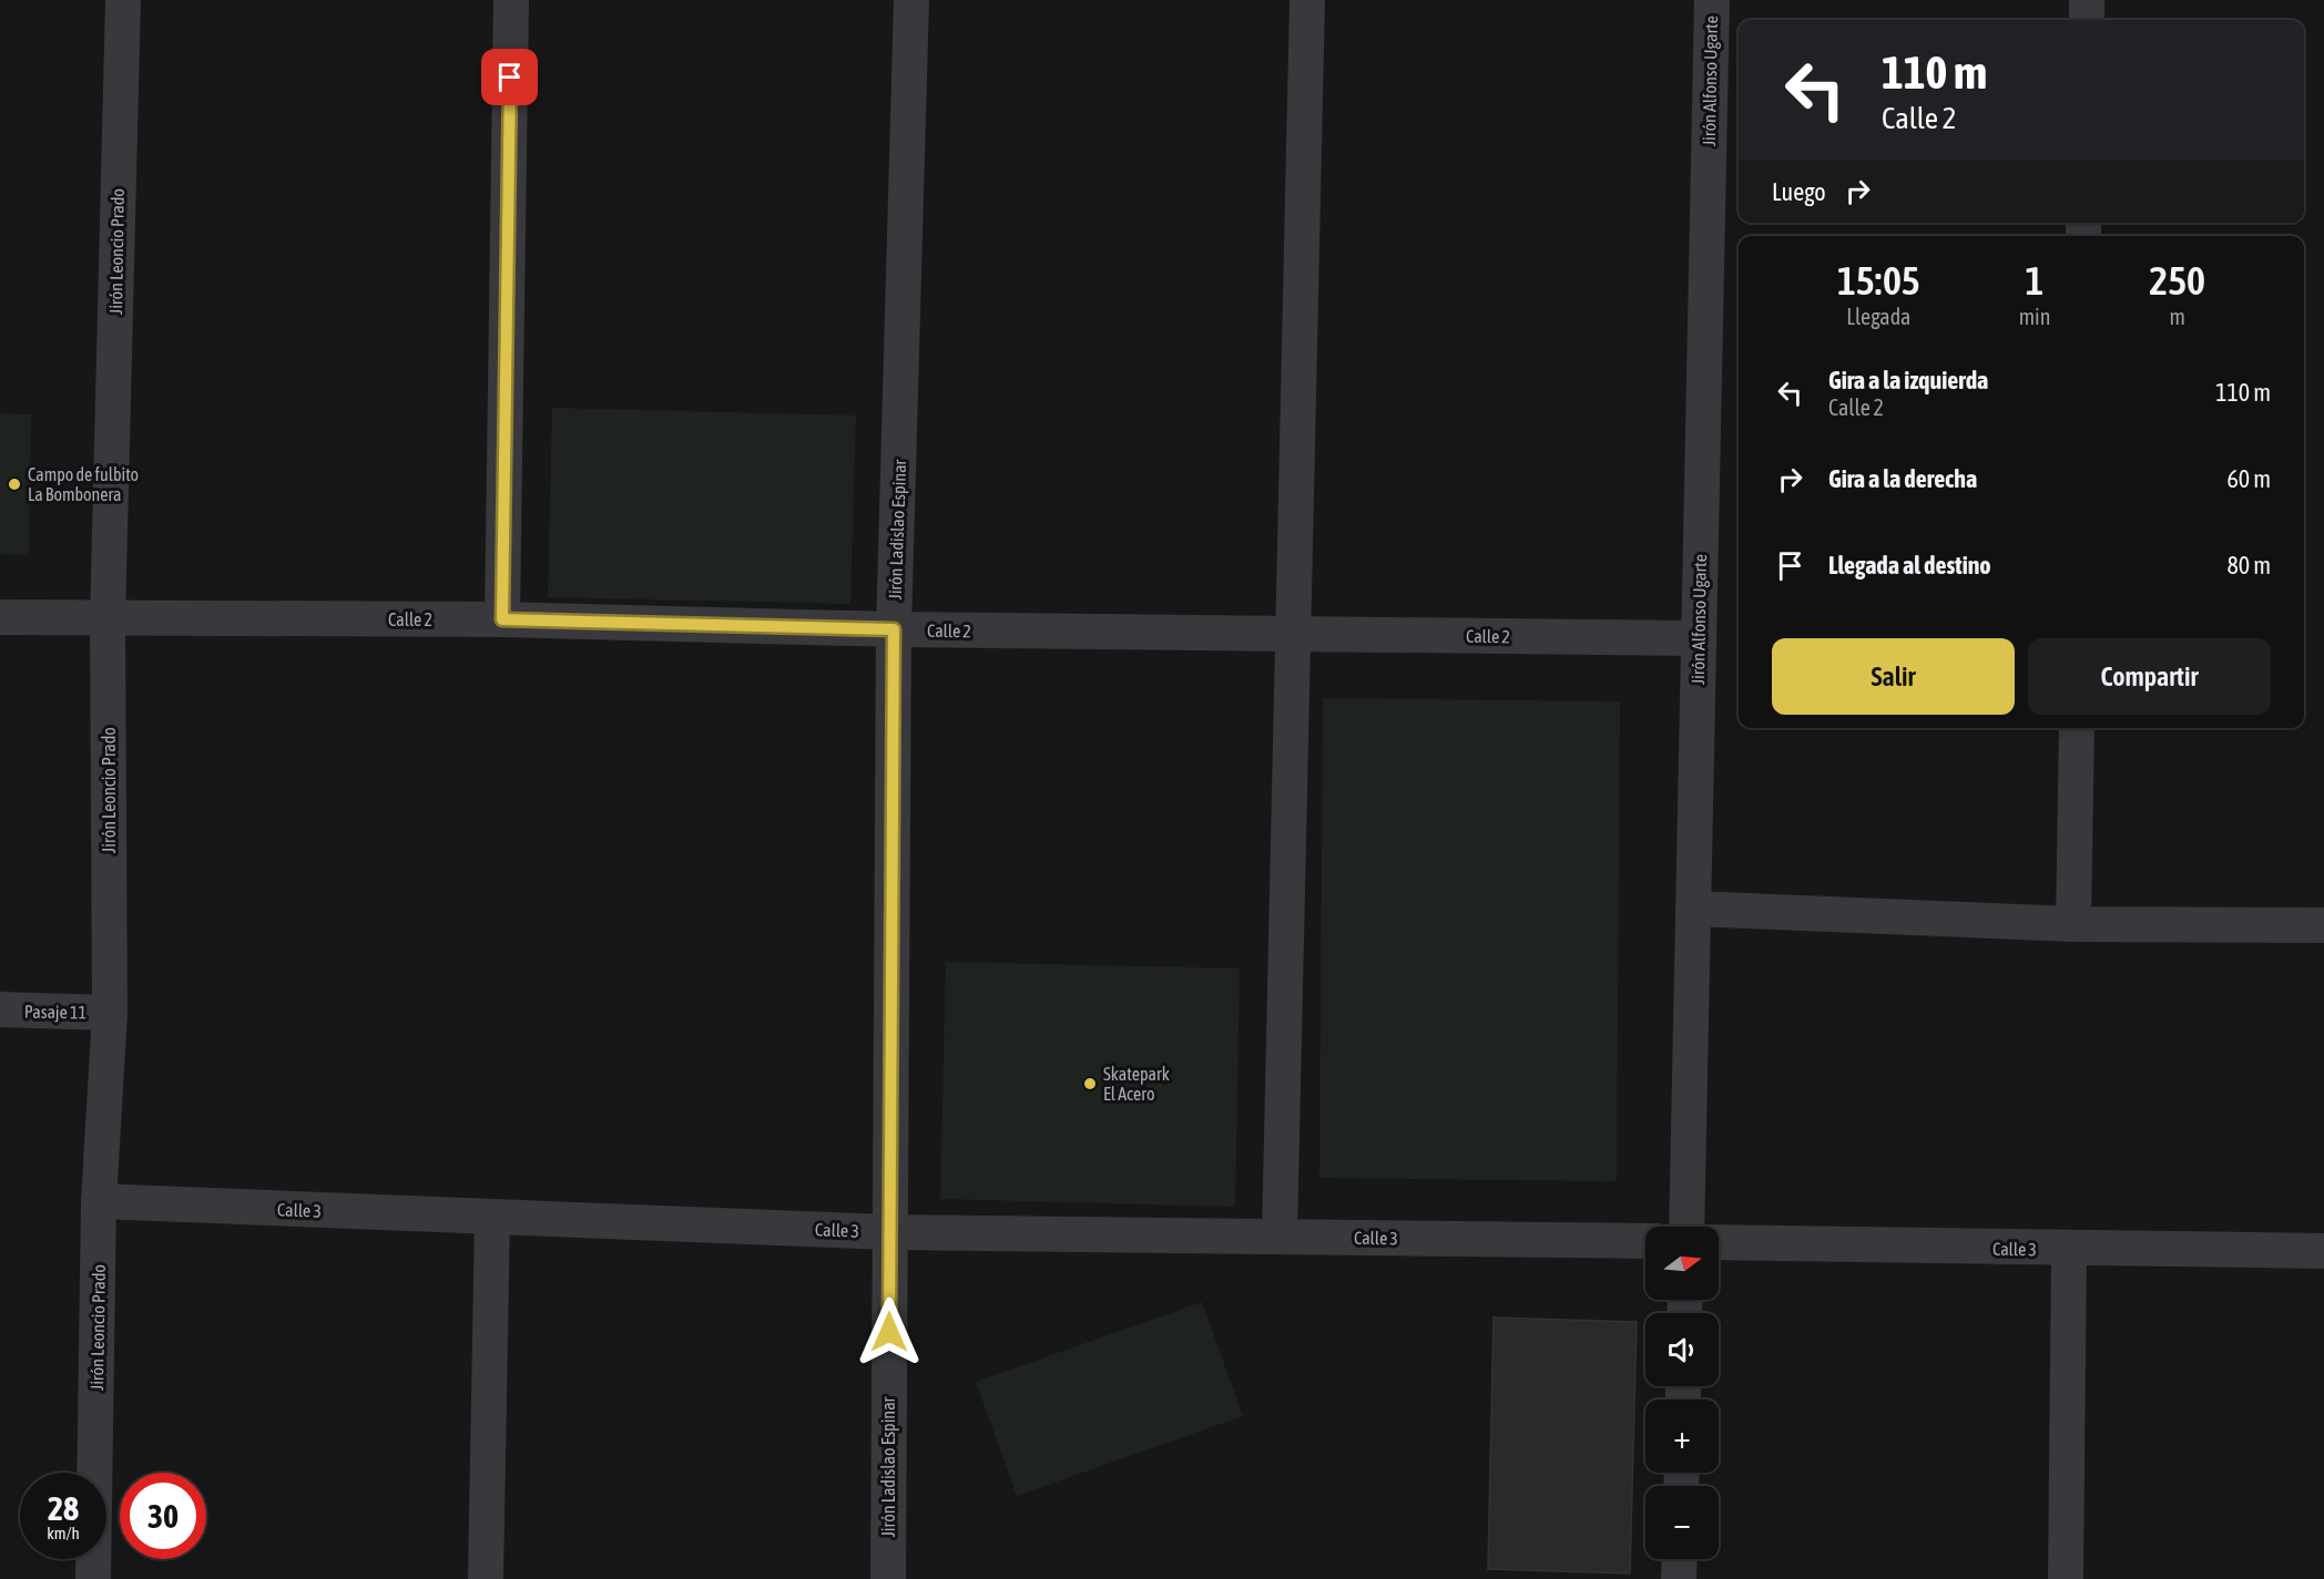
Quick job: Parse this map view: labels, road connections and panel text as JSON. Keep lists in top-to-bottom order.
{
  "streets": {
    "street": [
      "Jirón Alfonso Ugarte",
      "Jirón Leoncio Prado",
      "Jirón Ladislao Espinar",
      "Calle 2",
      "Pasaje 11",
      "Calle 3"
    ]
  },
  "crossings": [
    ["Jirón Alfonso Ugarte", "Calle 2"],
    ["Jirón Leoncio Prado", "Calle 2"],
    ["Jirón Leoncio Prado", "Pasaje 11"],
    ["Jirón Leoncio Prado", "Calle 3"],
    ["Jirón Ladislao Espinar", "Calle 2"],
    ["Jirón Ladislao Espinar", "Calle 3"]
  ],
  "places": ["Campo de fulbito La Bombonera", "Skatepark El Acero"],
  "north": "right",
  "page": {
    "turn": ["110 m", "Calle 2"],
    "then": "Luego",
    "eta": [
      "15:05",
      "Llegada",
      "1",
      "min",
      "250",
      "m"
    ],
    "list": [
      {
        "name": "Gira a la izquierda",
        "note": "Calle 2",
        "value": "110 m"
      },
      {
        "name": "Gira a la derecha",
        "value": "60 m"
      },
      {
        "name": "Llegada al destino",
        "value": "80 m"
      }
    ],
    "buttons": ["Salir", "Compartir"],
    "map_buttons": ["+", "−"],
    "speed": "28 km/h",
    "limit": "30"
  }
}
